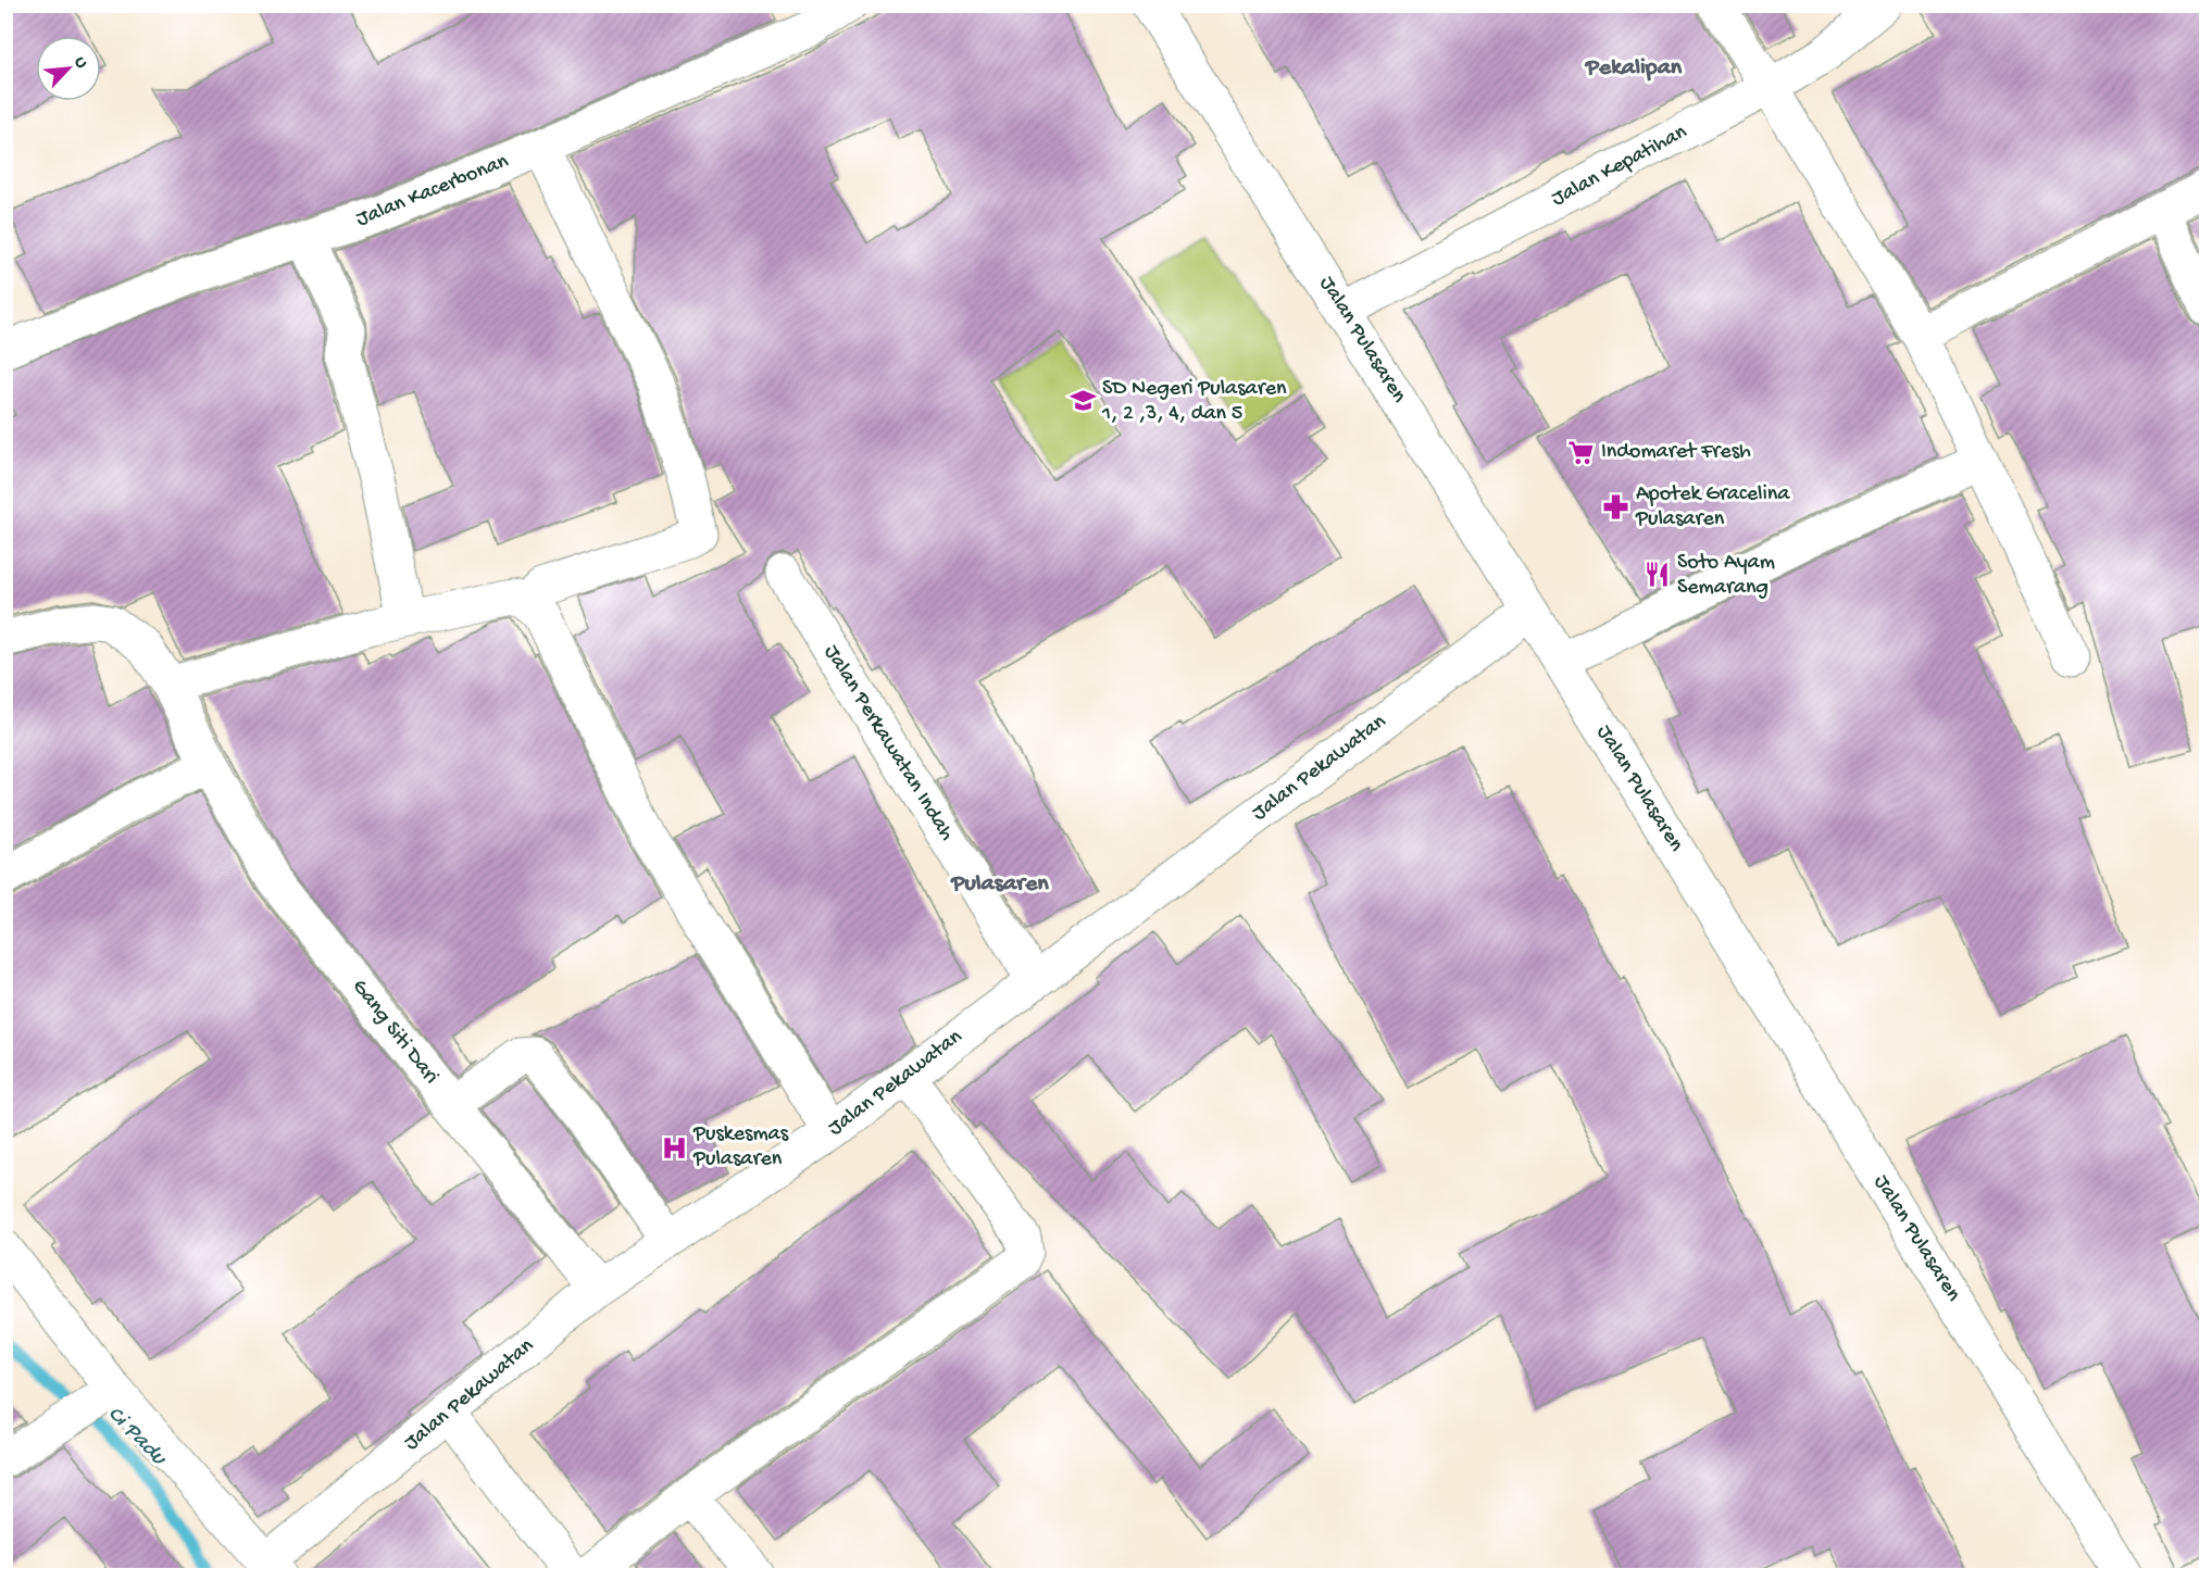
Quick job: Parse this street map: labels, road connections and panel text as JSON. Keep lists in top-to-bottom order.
{
  "streets": {
    "street": [
      "Jalan Kepatihan",
      "Jalan Kacerbonan",
      "Jalan Pulasaren",
      "Jalan Perkawatan Indah",
      "Jalan Pekawatan",
      "Gang Siti Dari"
    ]
  },
  "crossings": [
    ["Jalan Kepatihan", "Jalan Pulasaren"],
    ["Jalan Pulasaren", "Jalan Pekawatan"],
    ["Jalan Perkawatan Indah", "Jalan Pekawatan"],
    ["Jalan Pekawatan", "Gang Siti Dari"]
  ],
  "districts": ["Pekalipan", "Pulasaren"],
  "water": ["Ci Padu"],
  "places": {
    "school or university": ["SD Negeri Pulasaren 1, 2 ,3, 4, dan 5"],
    "supermarket": ["Indomaret Fresh"],
    "pharmacy": ["Apotek Gracelina Pulasaren"],
    "restaurant": ["Soto Ayam Semarang"],
    "hospital": ["Puskesmas Pulasaren"]
  },
  "north": "top right"
}
